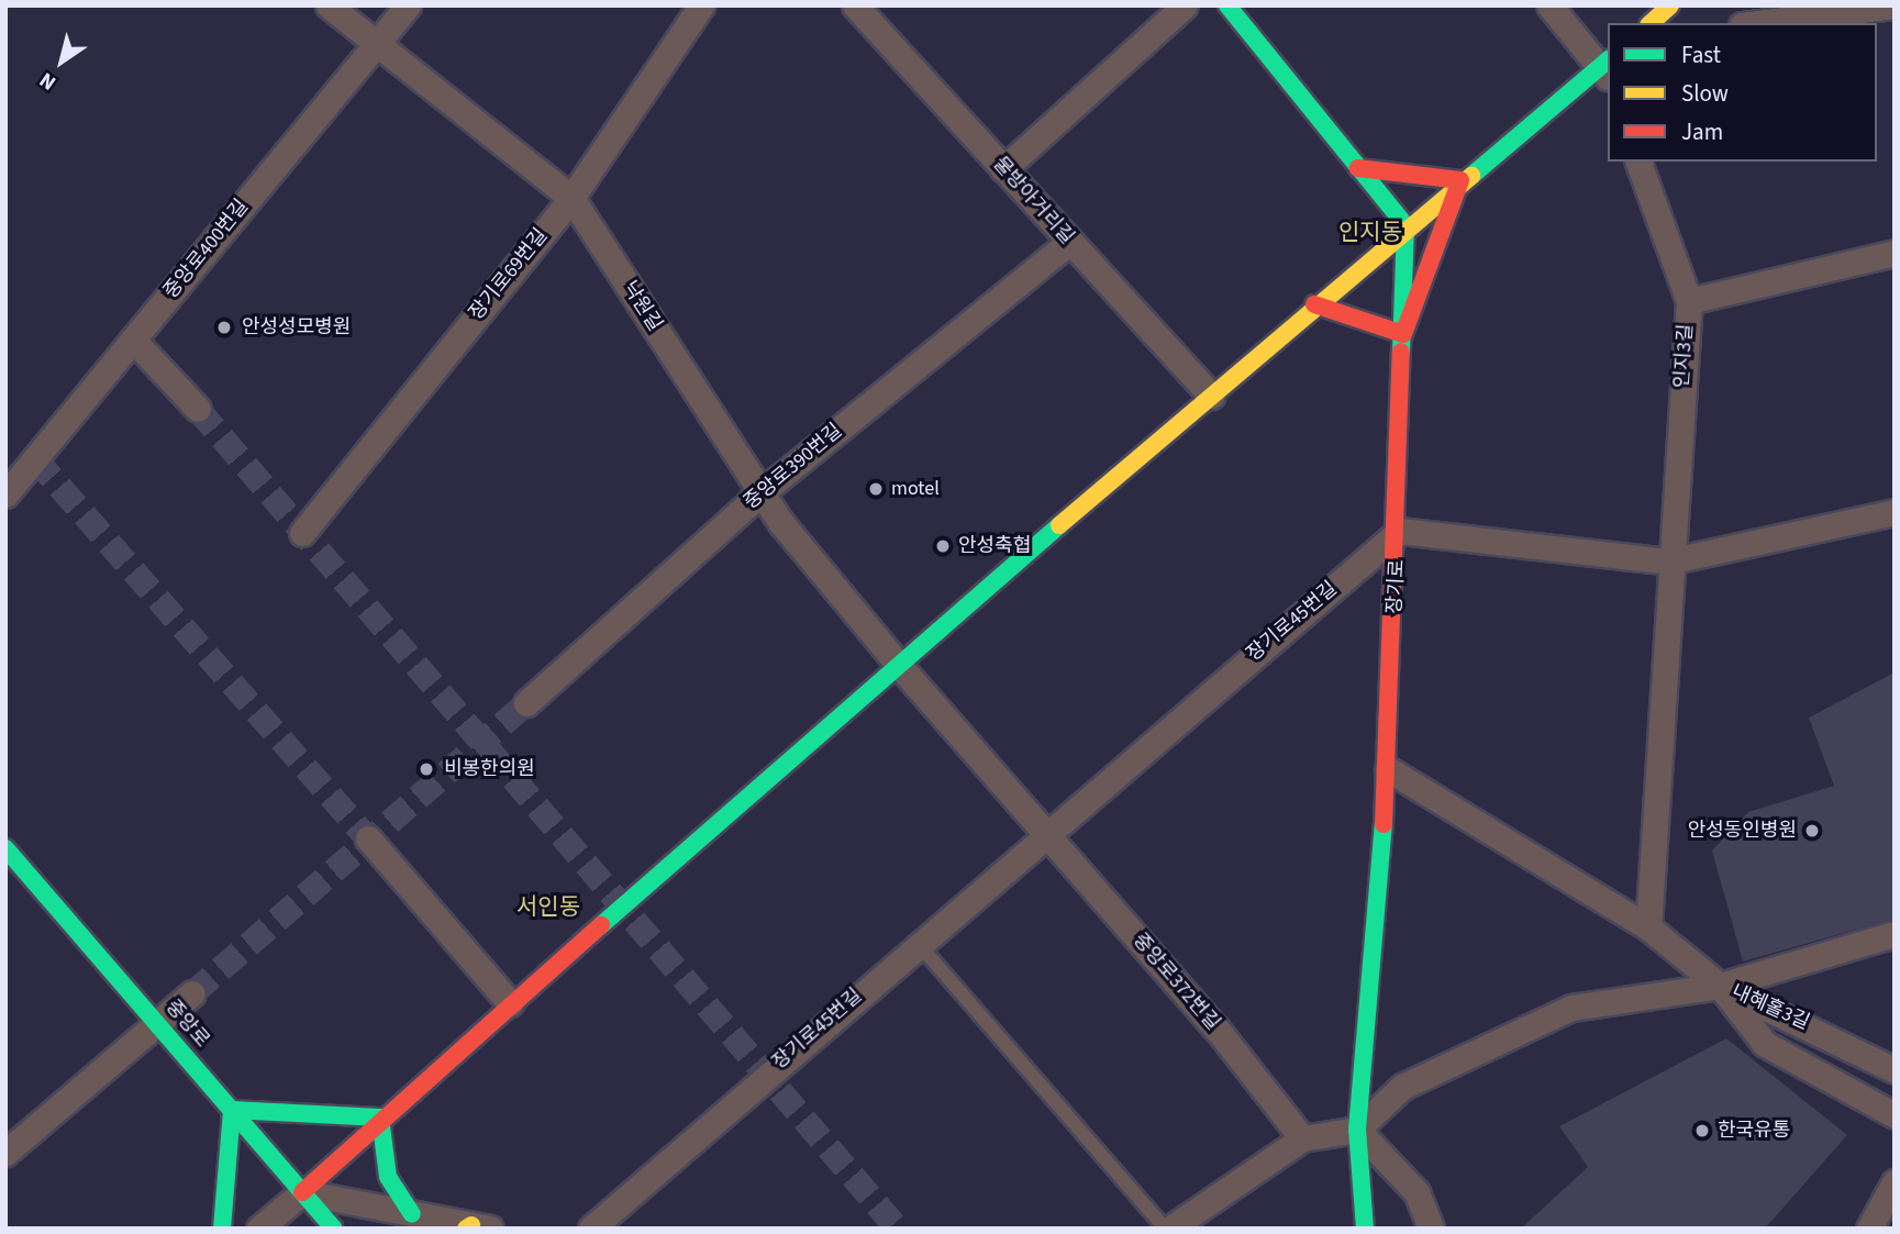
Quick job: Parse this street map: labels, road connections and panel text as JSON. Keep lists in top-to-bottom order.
{
  "streets": {
    "main road": ["장기로", "중앙로"],
    "street": [
      "물방아거리길",
      "중앙로400번길",
      "장기로69번길",
      "낙원길",
      "인지3길",
      "중앙로390번길",
      "장기로45번길",
      "중앙로372번길",
      "내혜홀3길"
    ]
  },
  "crossings": [
    ["물방아거리길", "중앙로390번길"],
    ["중앙로400번길", "낙원길"],
    ["장기로69번길", "낙원길"],
    ["낙원길", "중앙로390번길"],
    ["장기로", "장기로45번길"],
    ["장기로45번길", "중앙로372번길"]
  ],
  "districts": ["인지동", "서인동"],
  "places": [
    "안성성모병원",
    "motel",
    "안성축협",
    "비봉한의원",
    "안성동인병원",
    "한국유통"
  ],
  "legend": ["Fast", "Slow", "Jam"],
  "north": "bottom left"
}
